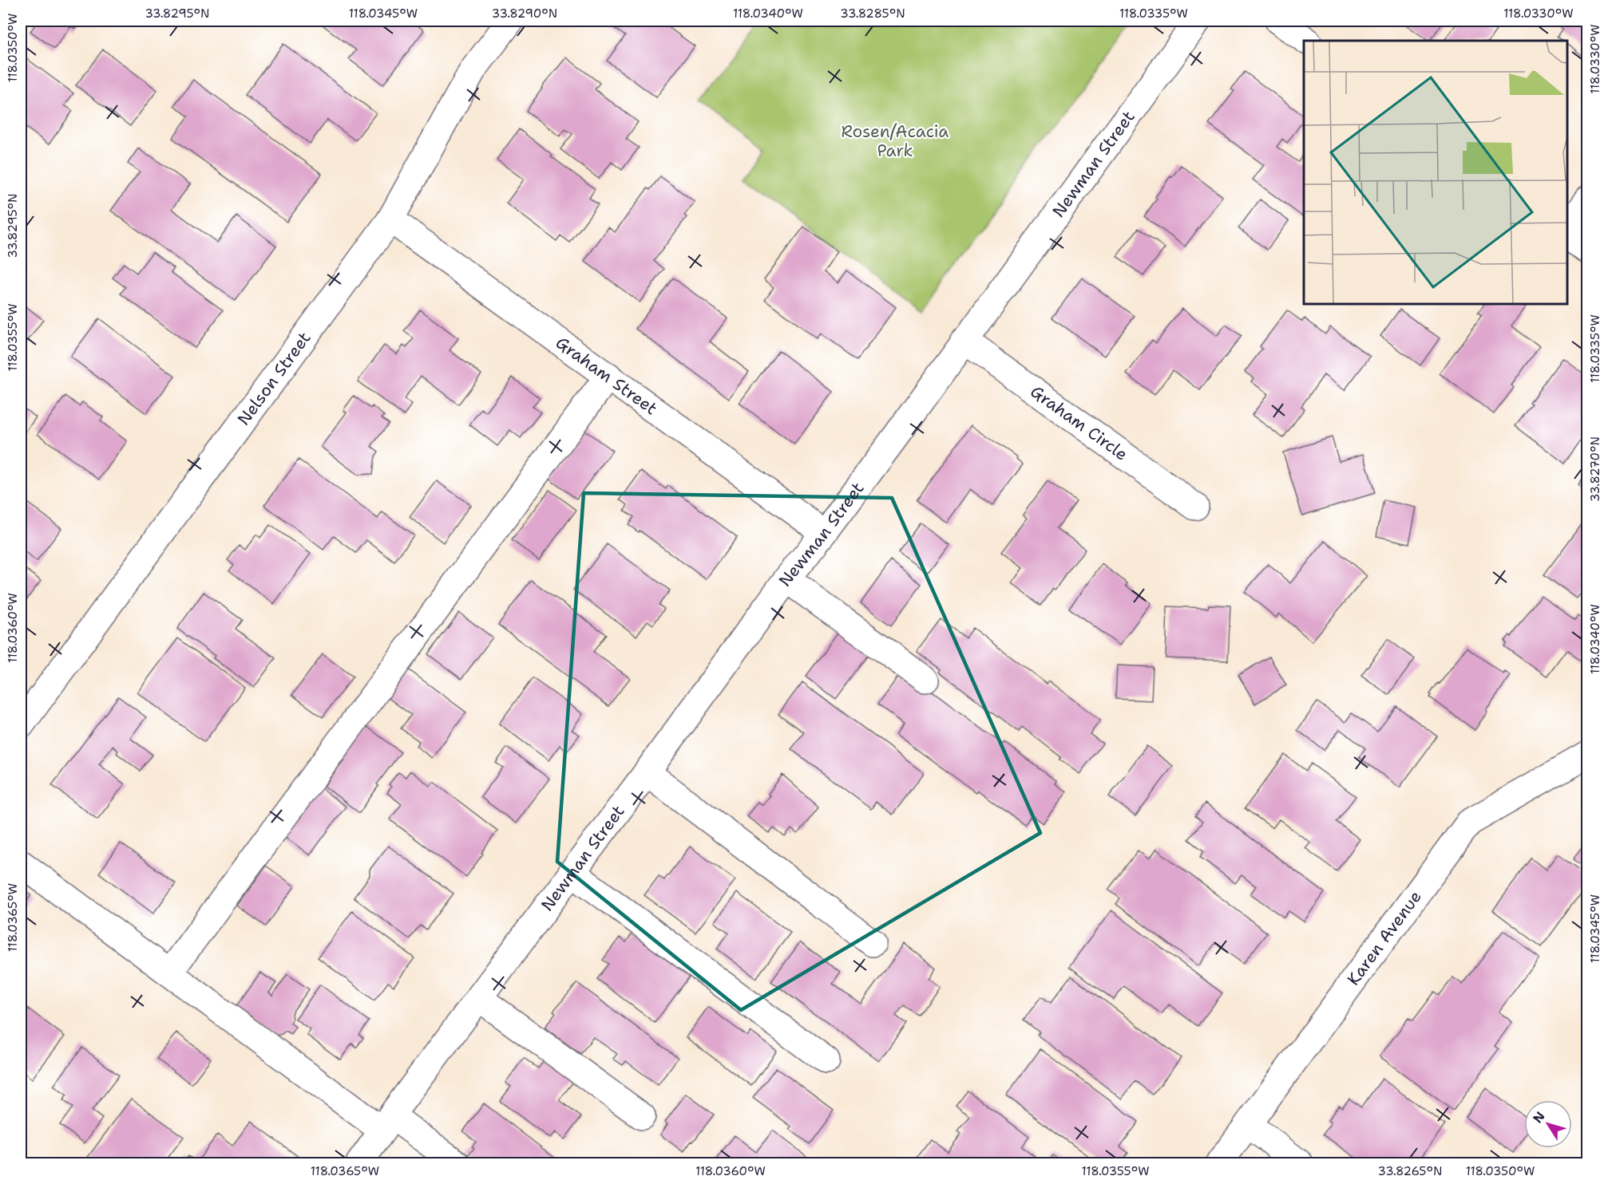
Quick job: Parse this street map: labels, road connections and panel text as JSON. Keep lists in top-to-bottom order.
{
  "streets": {
    "street": [
      "Newman Street",
      "Graham Street",
      "Nelson Street",
      "Graham Circle",
      "Karen Avenue"
    ]
  },
  "crossings": [
    ["Newman Street", "Graham Street"],
    ["Newman Street", "Graham Circle"],
    ["Graham Street", "Nelson Street"]
  ],
  "parks": ["Rosen/Acacia Park"],
  "north": "top left",
  "coordinates": [
    "33.8295°N",
    "118.0345°W",
    "33.8290°N",
    "118.0340°W",
    "33.8285°N",
    "118.0335°W",
    "118.0330°W",
    "118.0350°W",
    "118.0355°W",
    "33.8270°N",
    "118.0360°W",
    "118.0365°W",
    "33.8265°N"
  ]
}
